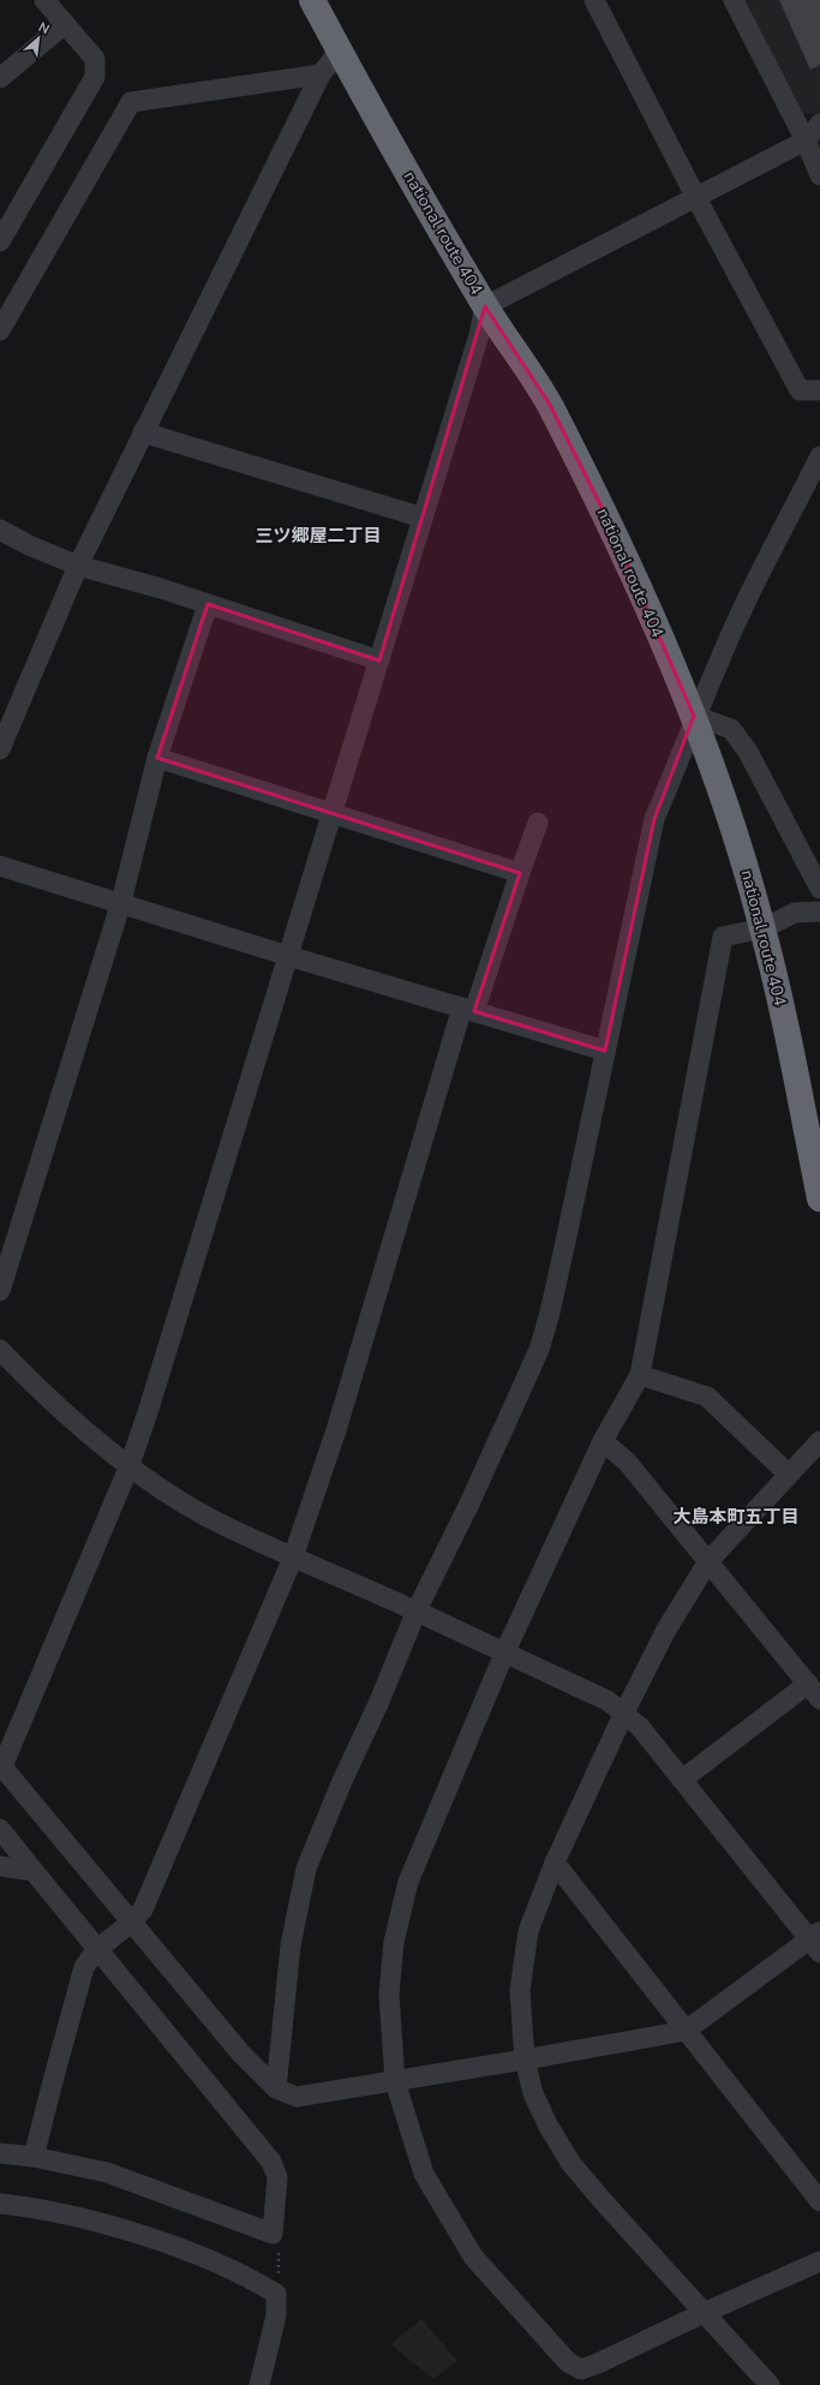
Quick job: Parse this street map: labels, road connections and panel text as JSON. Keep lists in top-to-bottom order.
{
  "streets": {
    "highway": ["national route 404"]
  },
  "districts": ["三ツ郷屋二丁目", "大島本町五丁目"],
  "north": "top right"
}
